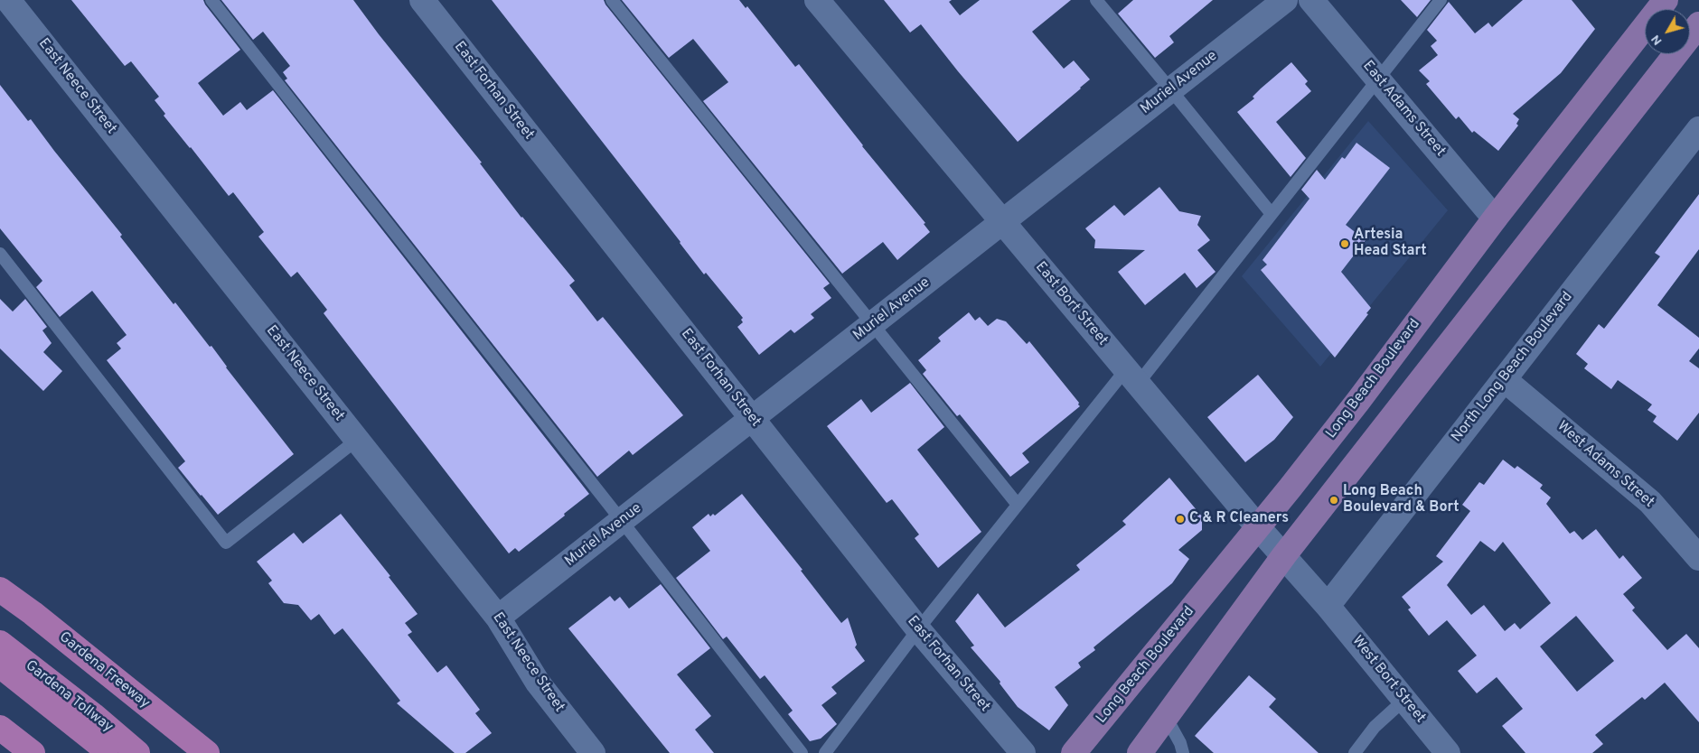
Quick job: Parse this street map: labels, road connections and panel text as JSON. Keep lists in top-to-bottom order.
{
  "streets": {
    "highway": ["Gardena Freeway", "Gardena Tollway"],
    "main road": ["Long Beach Boulevard"],
    "street": [
      "Muriel Avenue",
      "East Neece Street",
      "East Forhan Street",
      "East Adams Street",
      "East Bort Street",
      "North Long Beach Boulevard",
      "West Adams Street",
      "West Bort Street"
    ]
  },
  "crossings": [
    ["Muriel Avenue", "East Neece Street"],
    ["Muriel Avenue", "East Forhan Street"],
    ["Muriel Avenue", "East Bort Street"],
    ["East Adams Street", "Long Beach Boulevard"],
    ["East Bort Street", "North Long Beach Boulevard"],
    ["East Bort Street", "Long Beach Boulevard"],
    ["East Bort Street", "West Bort Street"],
    ["North Long Beach Boulevard", "West Adams Street"],
    ["North Long Beach Boulevard", "West Bort Street"]
  ],
  "places": ["Artesia Head Start", "Long Beach Boulevard & Bort", "C & R Cleaners"],
  "north": "bottom left"
}
